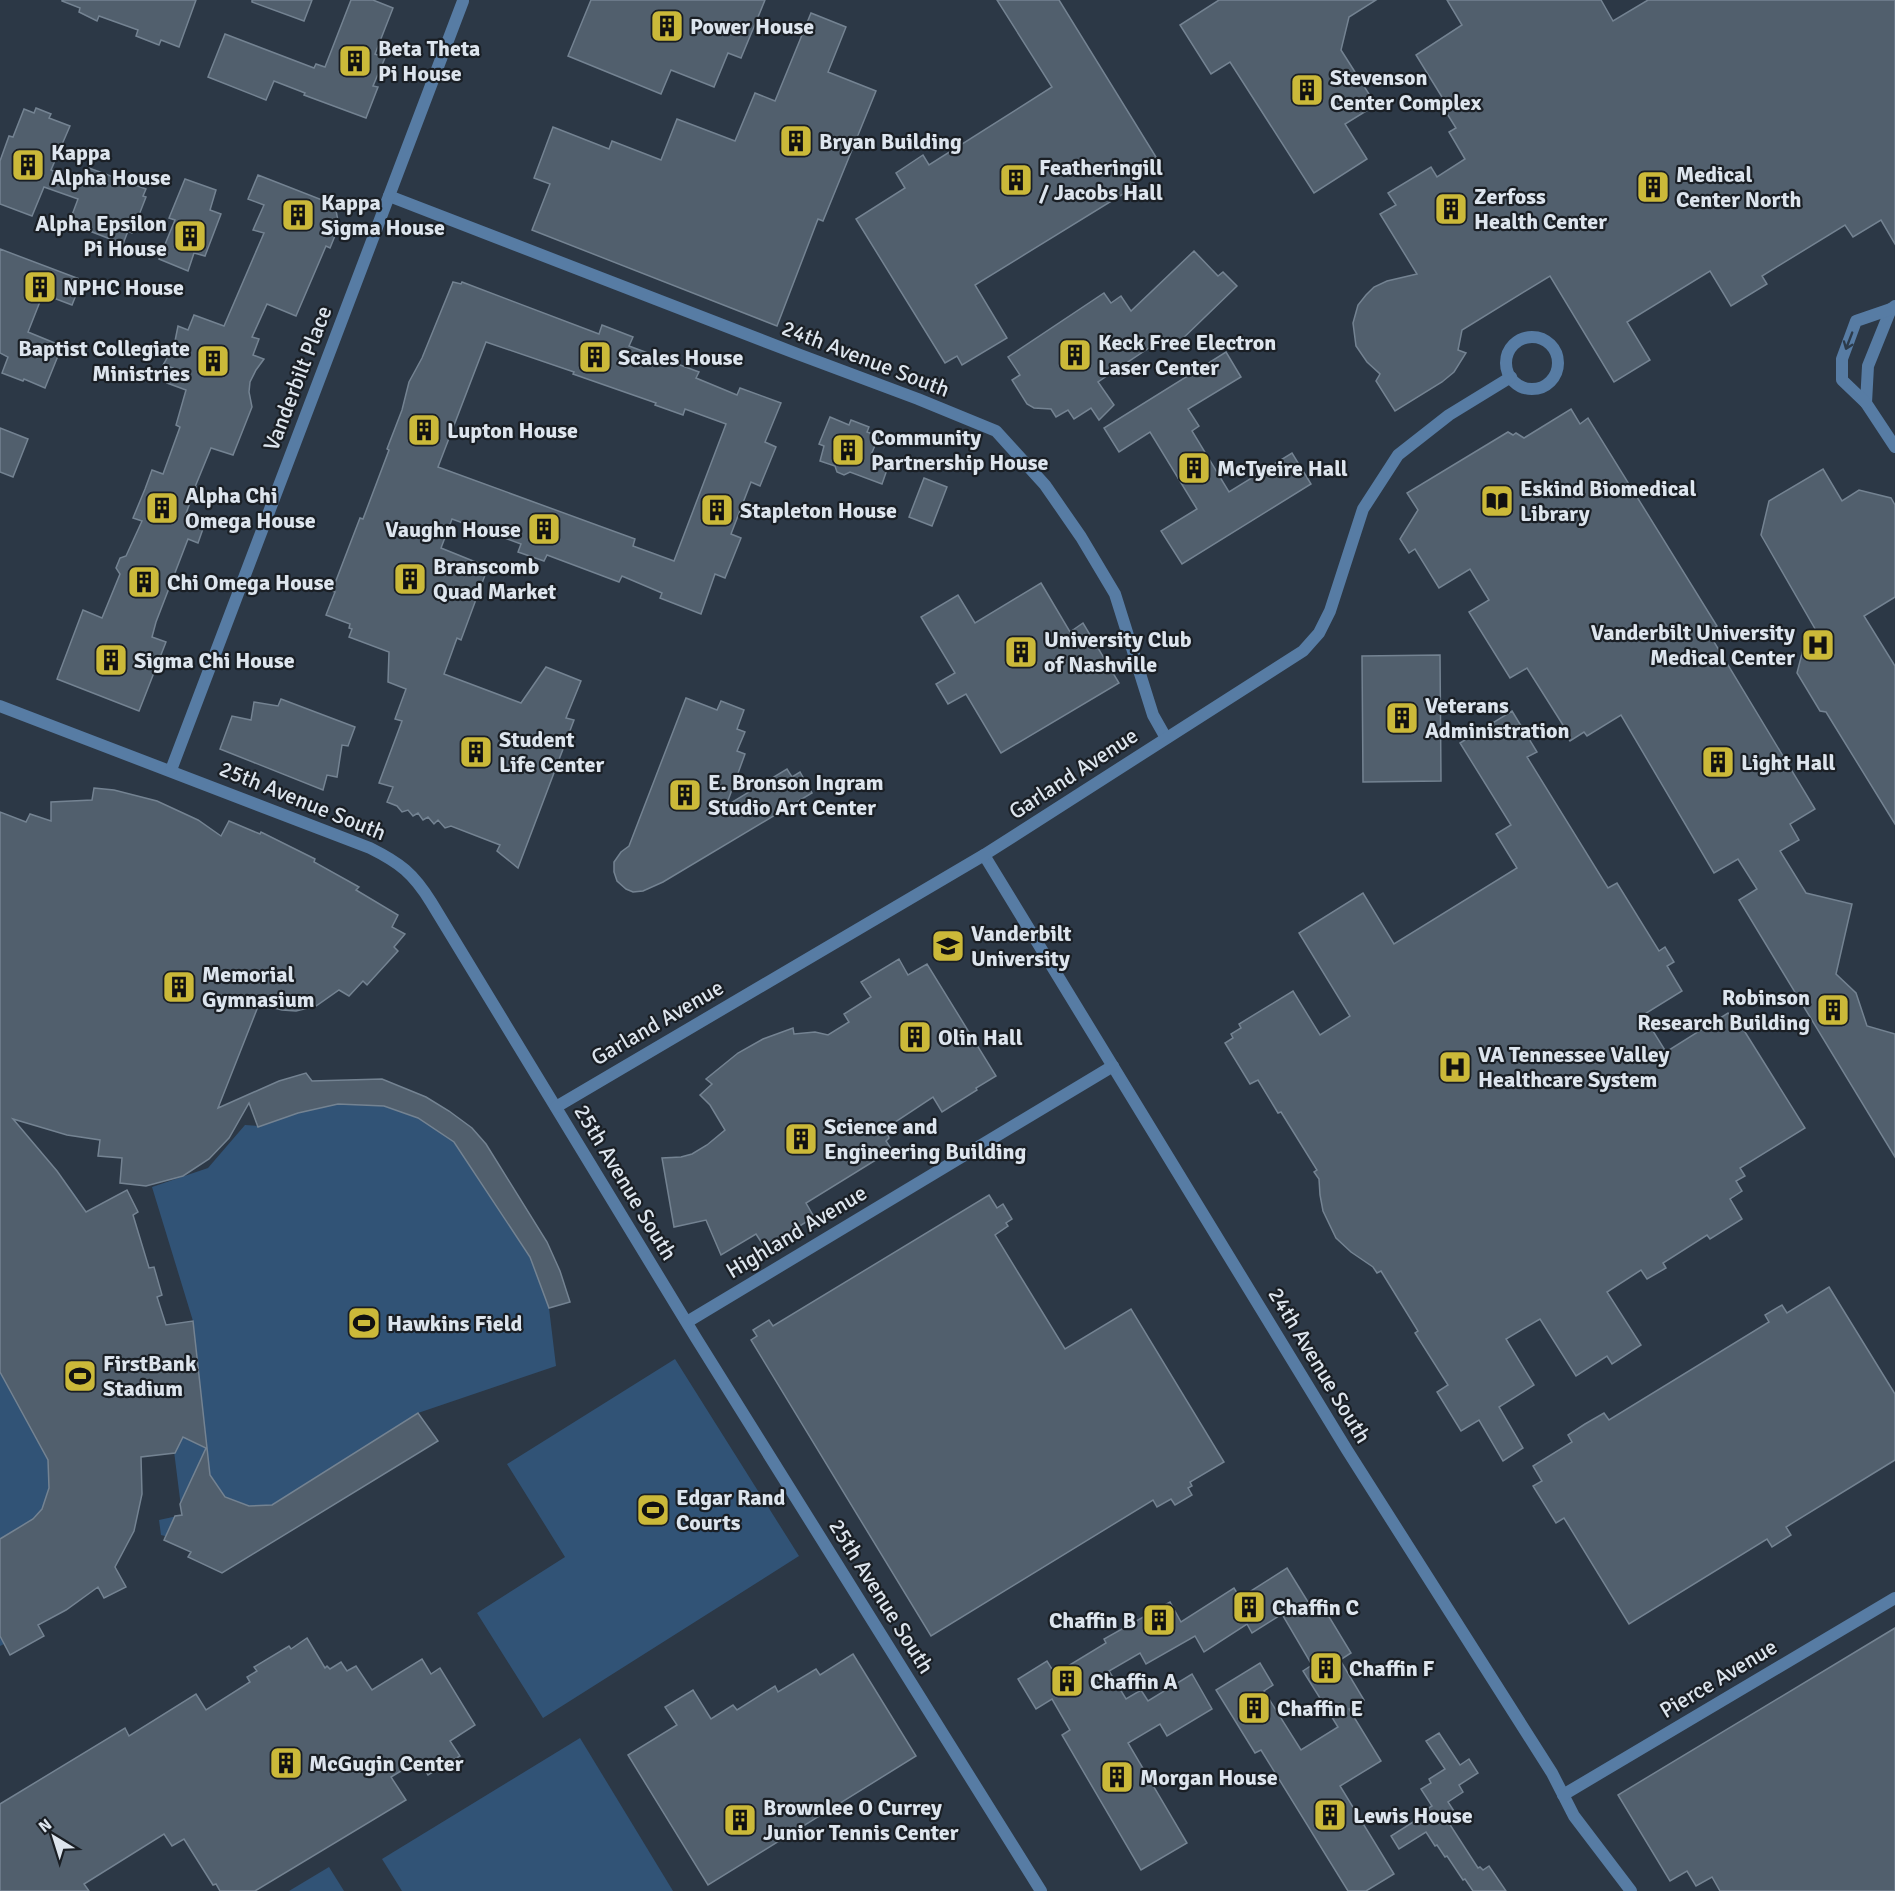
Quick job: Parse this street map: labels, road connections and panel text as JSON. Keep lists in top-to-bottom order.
{
  "streets": {
    "street": [
      "24th Avenue South",
      "Vanderbilt Place",
      "Garland Avenue",
      "25th Avenue South",
      "Highland Avenue",
      "Pierce Avenue"
    ]
  },
  "crossings": [
    ["24th Avenue South", "Vanderbilt Place"],
    ["24th Avenue South", "Garland Avenue"],
    ["24th Avenue South", "Highland Avenue"],
    ["24th Avenue South", "Pierce Avenue"],
    ["Vanderbilt Place", "25th Avenue South"],
    ["Garland Avenue", "25th Avenue South"],
    ["25th Avenue South", "Highland Avenue"]
  ],
  "places": {
    "building": [
      "Power House",
      "Beta Theta Pi House",
      "Stevenson Center Complex",
      "Bryan Building",
      "Kappa Alpha House",
      "Featheringill / Jacobs Hall",
      "Medical Center North",
      "Zerfoss Health Center",
      "Kappa Sigma House",
      "Alpha Epsilon Pi House",
      "NPHC House",
      "Keck Free Electron Laser Center",
      "Scales House",
      "Baptist Collegiate Ministries",
      "Lupton House",
      "Community Partnership House",
      "McTyeire Hall",
      "Alpha Chi Omega House",
      "Stapleton House",
      "Vaughn House",
      "Branscomb Quad Market",
      "Chi Omega House",
      "University Club of Nashville",
      "Sigma Chi House",
      "Veterans Administration",
      "Student Life Center",
      "Light Hall",
      "E. Bronson Ingram Studio Art Center",
      "Memorial Gymnasium",
      "Robinson Research Building",
      "Olin Hall",
      "Science and Engineering Building",
      "Chaffin C",
      "Chaffin B",
      "Chaffin F",
      "Chaffin A",
      "Chaffin E",
      "McGugin Center",
      "Morgan House",
      "Lewis House",
      "Brownlee O Currey Junior Tennis Center"
    ],
    "library": ["Eskind Biomedical Library"],
    "hospital": ["Vanderbilt University Medical Center", "VA Tennessee Valley Healthcare System"],
    "school or university": ["Vanderbilt University"],
    "sports": ["Hawkins Field", "FirstBank Stadium", "Edgar Rand Courts"]
  },
  "north": "top left"
}
